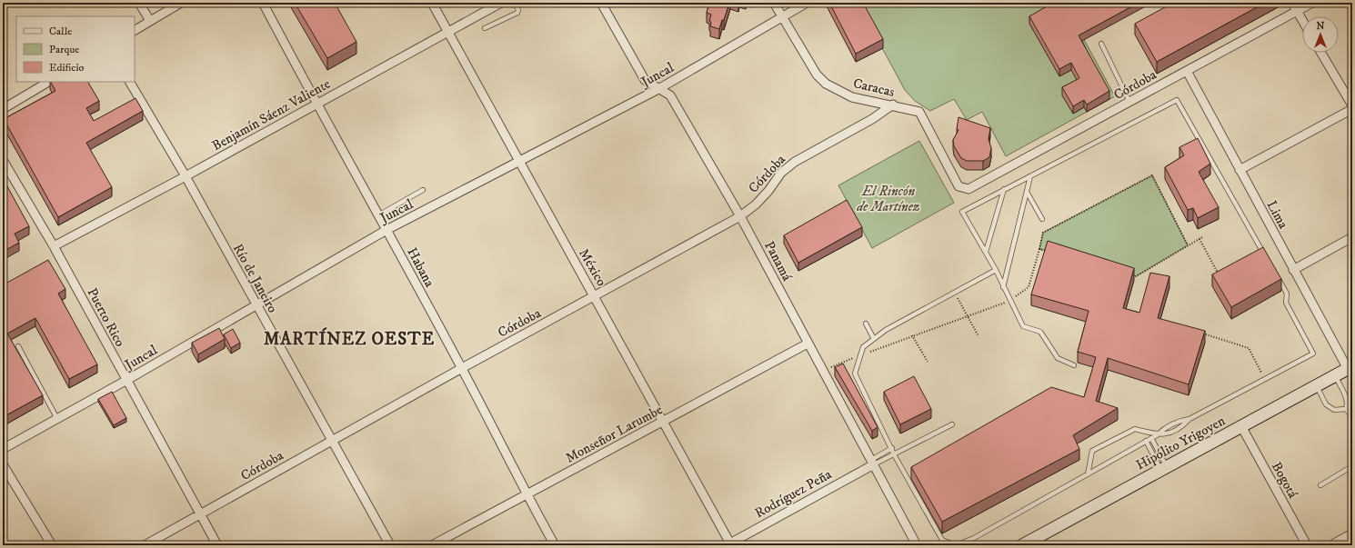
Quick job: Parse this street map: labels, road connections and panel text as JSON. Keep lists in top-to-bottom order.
{
  "streets": {
    "street": [
      "Juncal",
      "Córdoba",
      "Caracas",
      "Benjamín Sáenz Valiente",
      "Lima",
      "Panamá",
      "Habana",
      "México",
      "Río de Janeiro",
      "Puerto Rico",
      "Monseñor Larumbe",
      "Hipólito Yrigoyen",
      "Bogotá",
      "Rodríguez Peña"
    ]
  },
  "crossings": [
    ["Juncal", "Caracas"],
    ["Juncal", "Panamá"],
    ["Juncal", "Habana"],
    ["Juncal", "México"],
    ["Juncal", "Río de Janeiro"],
    ["Juncal", "Puerto Rico"],
    ["Córdoba", "Caracas"],
    ["Córdoba", "Lima"],
    ["Córdoba", "Panamá"],
    ["Córdoba", "Habana"],
    ["Córdoba", "México"],
    ["Córdoba", "Río de Janeiro"],
    ["Córdoba", "Puerto Rico"],
    ["Benjamín Sáenz Valiente", "Habana"],
    ["Benjamín Sáenz Valiente", "México"],
    ["Benjamín Sáenz Valiente", "Río de Janeiro"],
    ["Benjamín Sáenz Valiente", "Puerto Rico"],
    ["Lima", "Hipólito Yrigoyen"],
    ["Panamá", "Monseñor Larumbe"],
    ["Panamá", "Rodríguez Peña"],
    ["Habana", "Monseñor Larumbe"],
    ["México", "Monseñor Larumbe"],
    ["México", "Rodríguez Peña"],
    ["Hipólito Yrigoyen", "Bogotá"]
  ],
  "districts": ["MARTÍNEZ OESTE"],
  "parks": ["El Rincón de Martínez"],
  "legend": ["Calle", "Parque", "Edificio"],
  "north": "top"
}
